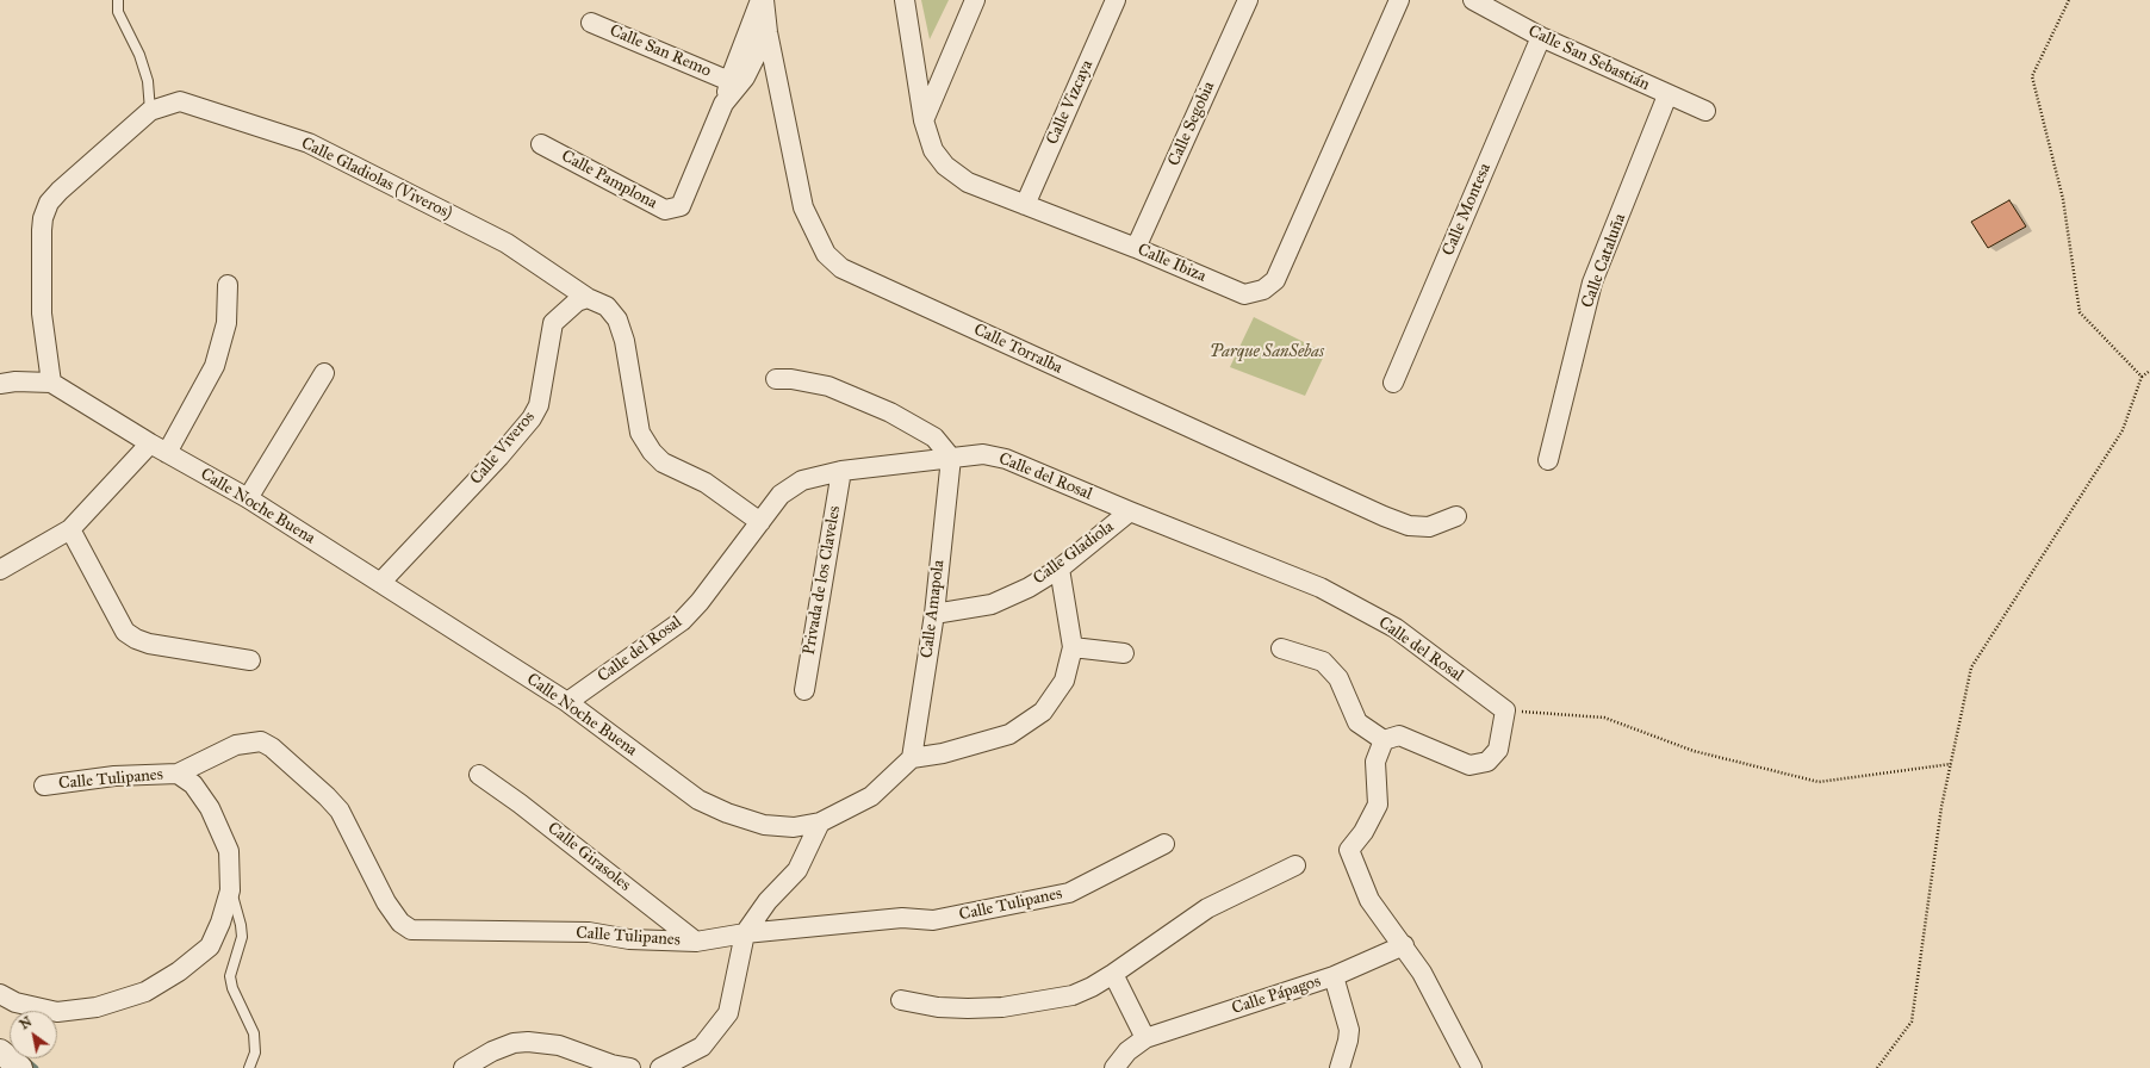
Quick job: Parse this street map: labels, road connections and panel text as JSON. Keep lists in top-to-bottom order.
{
  "streets": {
    "street": [
      "Calle San Remo",
      "Calle San Sebastián",
      "Calle Vizcaya",
      "Calle Segobia",
      "Calle Gladiolas (Viveros)",
      "Calle Pamplona",
      "Calle Montesa",
      "Calle Cataluña",
      "Calle Ibiza",
      "Calle Torralba",
      "Calle Viveros",
      "Calle del Rosal",
      "Calle Noche Buena",
      "Calle Gladiola",
      "Privada de los Claveles",
      "Calle Amapola",
      "Calle Tulipanes",
      "Calle Girasoles",
      "Calle Pápagos"
    ]
  },
  "crossings": [
    ["Calle San Remo", "Calle Pamplona"],
    ["Calle San Sebastián", "Calle Montesa"],
    ["Calle San Sebastián", "Calle Cataluña"],
    ["Calle Vizcaya", "Calle Ibiza"],
    ["Calle Segobia", "Calle Ibiza"],
    ["Calle Gladiolas (Viveros)", "Calle Viveros"],
    ["Calle Gladiolas (Viveros)", "Calle del Rosal"],
    ["Calle Pamplona", "Calle Torralba"],
    ["Calle Viveros", "Calle Noche Buena"],
    ["Calle del Rosal", "Calle Noche Buena"],
    ["Calle del Rosal", "Calle Gladiola"],
    ["Calle del Rosal", "Privada de los Claveles"],
    ["Calle del Rosal", "Calle Amapola"],
    ["Calle Noche Buena", "Calle Amapola"],
    ["Calle Gladiola", "Calle Amapola"],
    ["Calle Tulipanes", "Calle Girasoles"]
  ],
  "parks": ["Parque SanSebas"],
  "north": "top left"
}
